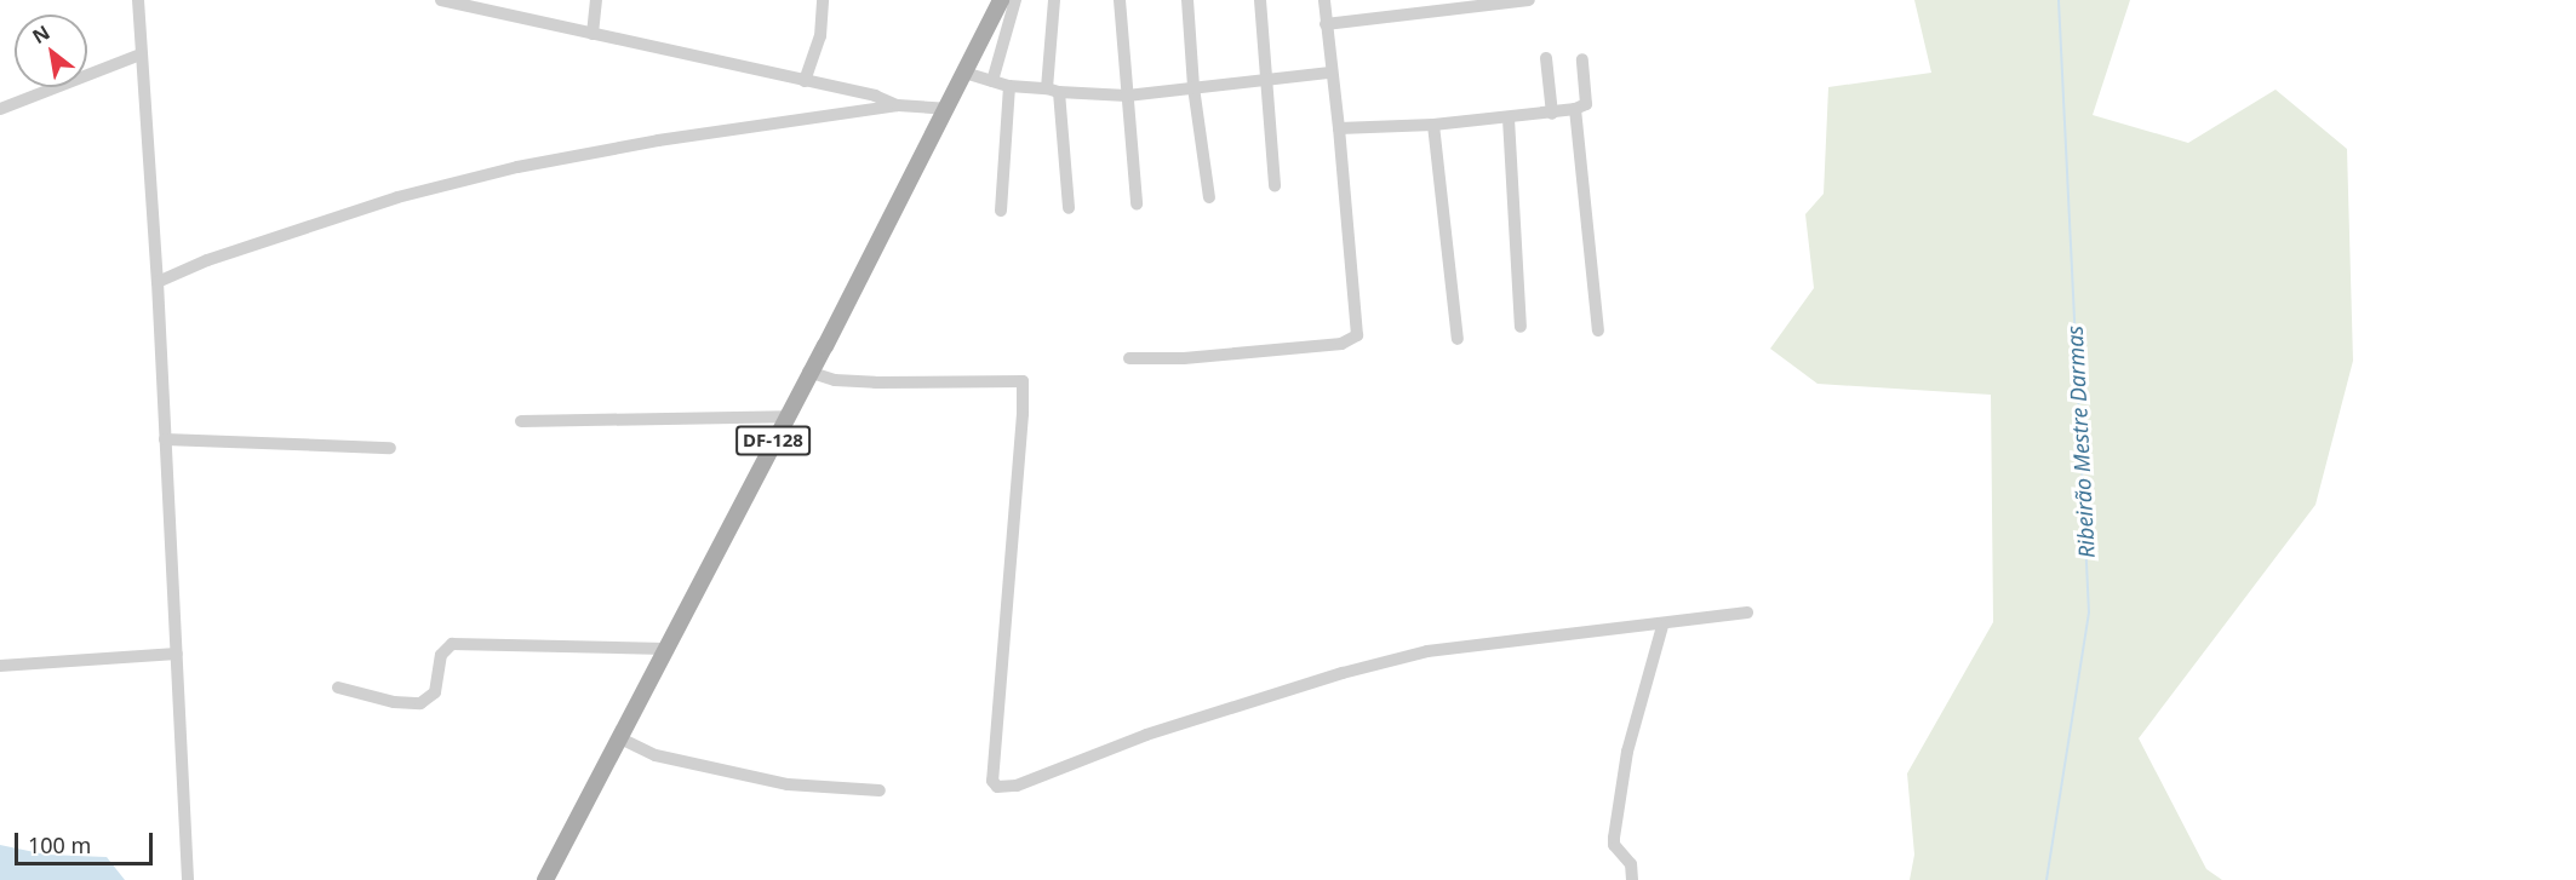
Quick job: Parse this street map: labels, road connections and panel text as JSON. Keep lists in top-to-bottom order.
{
  "streets": {
    "main road": ["DF-128"]
  },
  "water": ["Ribeirão Mestre Darmas"],
  "scale_bar": "100 m",
  "north": "top left"
}
